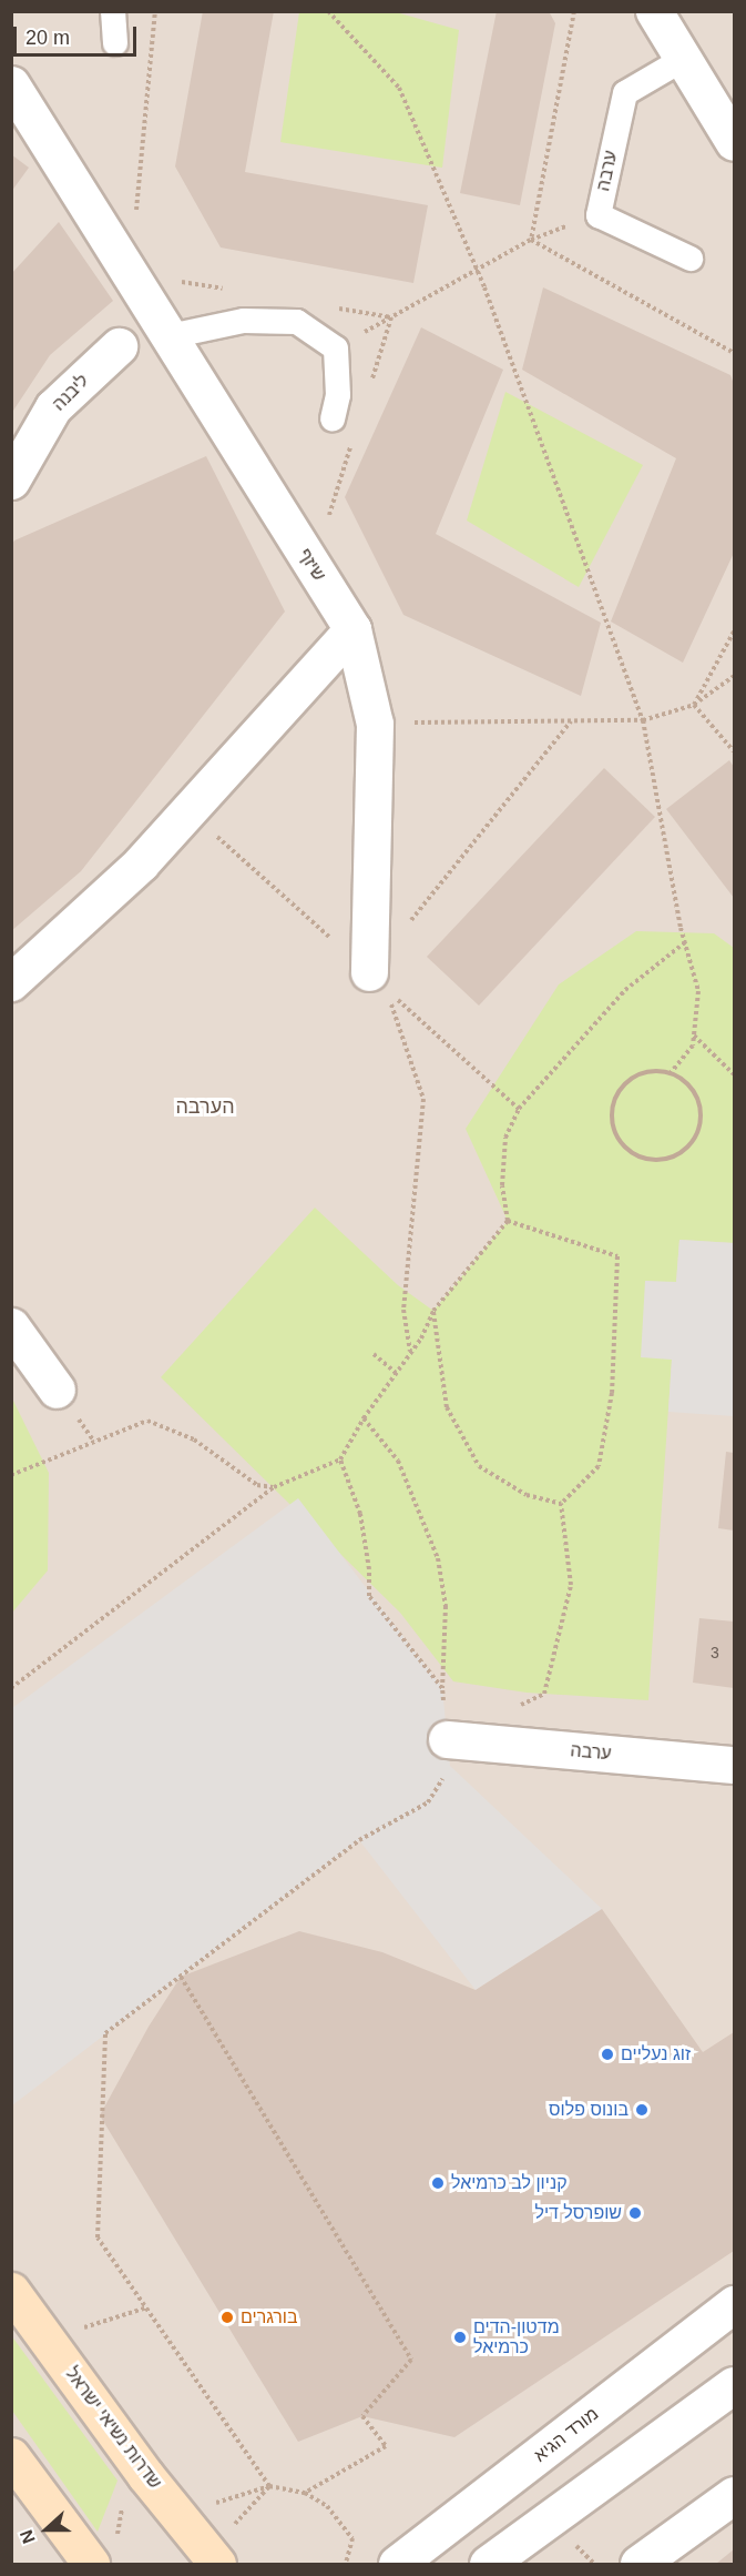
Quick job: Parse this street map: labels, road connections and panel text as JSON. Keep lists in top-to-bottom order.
{
  "streets": {
    "main road": ["שדרות נשיאי ישראל"],
    "street": [
      "ערבה",
      "ליבנה",
      "שיזף",
      "מורד הגיא"
    ]
  },
  "districts": ["הערבה"],
  "places": [
    "זוג נעליים",
    "בונוס פלוס",
    "קניון לב כרמיאל",
    "שופרסל דיל",
    "בורגרים",
    "מדטון-הדים כרמיאל"
  ],
  "house_numbers": ["3"],
  "scale_bar": "20 m",
  "north": "left"
}
